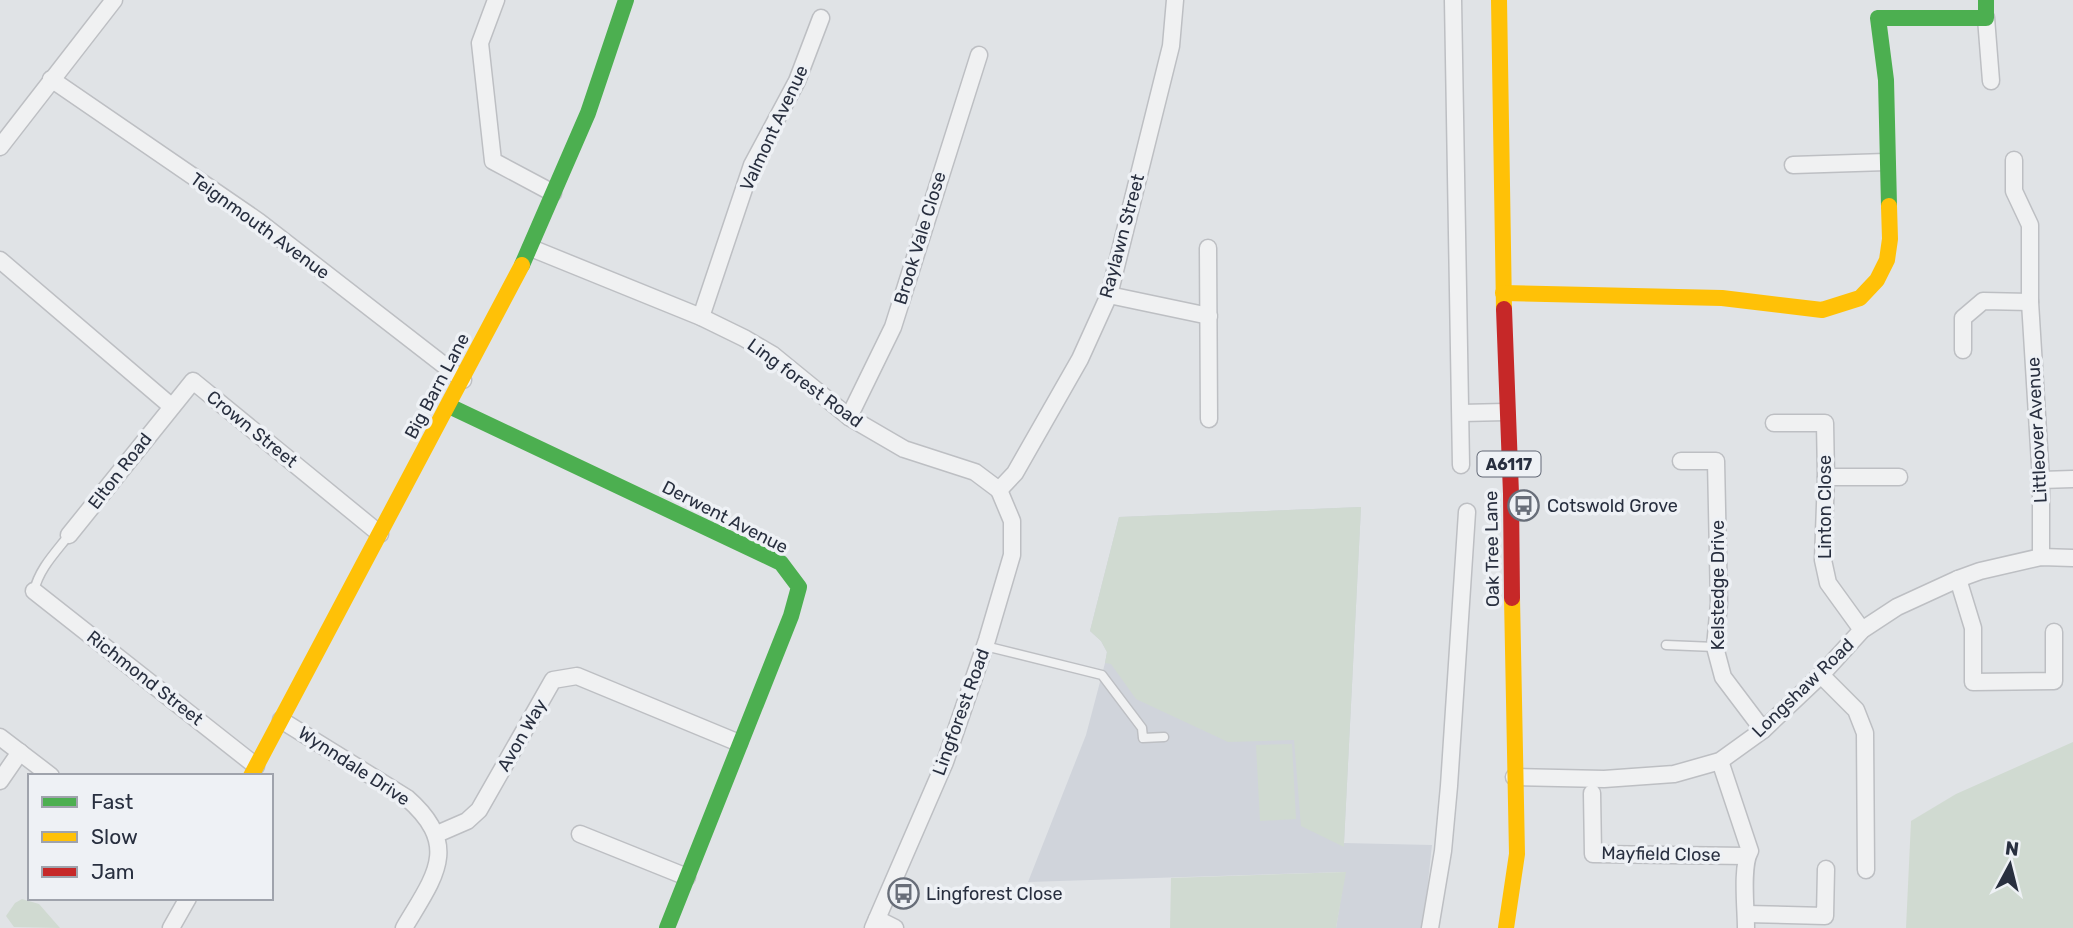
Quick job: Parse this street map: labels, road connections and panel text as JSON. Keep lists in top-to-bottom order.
{
  "streets": {
    "street": [
      "Valmont Avenue",
      "Teignmouth Avenue",
      "Raylawn Street",
      "Brook Vale Close",
      "Ling forest Road",
      "Big Barn Lane",
      "Crown Street",
      "Littleover Avenue",
      "A6117",
      "Elton Road",
      "Linton Close",
      "Derwent Avenue",
      "Oak Tree Lane",
      "Kelstedge Drive",
      "Richmond Street",
      "Longshaw Road",
      "Lingforest Road",
      "Avon Way",
      "Wynndale Drive",
      "Mayfield Close"
    ]
  },
  "crossings": [
    ["Valmont Avenue", "Ling forest Road"],
    ["Teignmouth Avenue", "Big Barn Lane"],
    ["Raylawn Street", "Ling forest Road"],
    ["Raylawn Street", "Lingforest Road"],
    ["Brook Vale Close", "Ling forest Road"],
    ["Ling forest Road", "Big Barn Lane"],
    ["Ling forest Road", "Lingforest Road"],
    ["Big Barn Lane", "Crown Street"],
    ["Big Barn Lane", "Derwent Avenue"],
    ["Big Barn Lane", "Richmond Street"],
    ["Big Barn Lane", "Wynndale Drive"],
    ["Crown Street", "Elton Road"],
    ["Littleover Avenue", "Longshaw Road"],
    ["Linton Close", "Longshaw Road"],
    ["Derwent Avenue", "Avon Way"],
    ["Oak Tree Lane", "Longshaw Road"],
    ["Kelstedge Drive", "Longshaw Road"],
    ["Avon Way", "Wynndale Drive"]
  ],
  "places": {
    "bus stop": ["Cotswold Grove", "Lingforest Close"]
  },
  "legend": ["Fast", "Slow", "Jam"],
  "north": "top"
}
